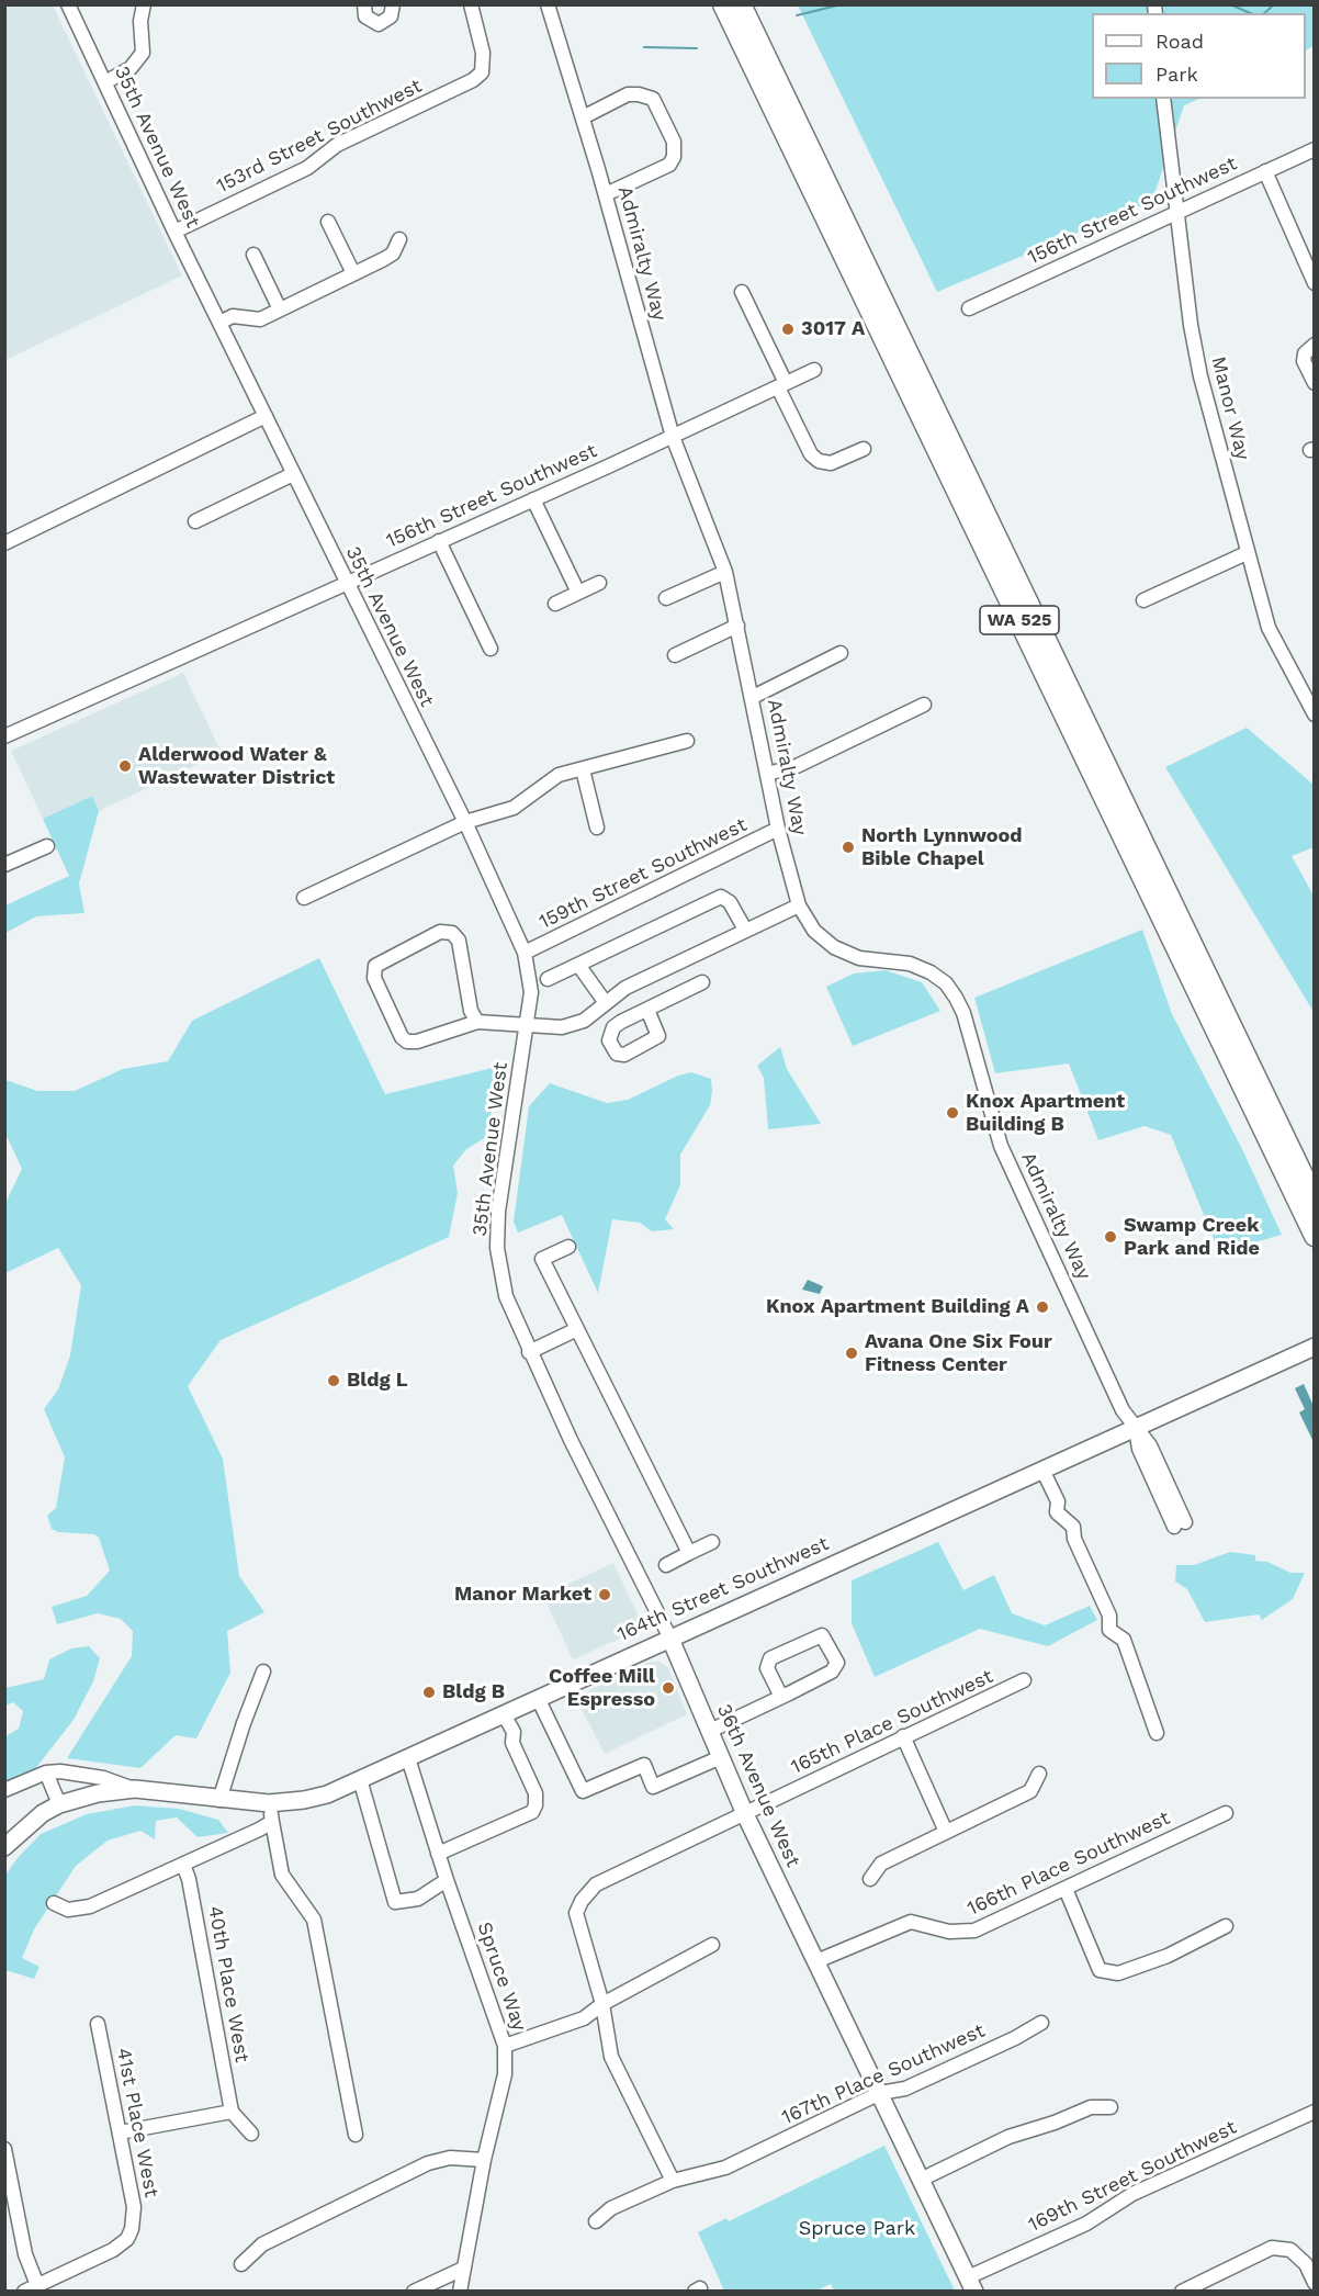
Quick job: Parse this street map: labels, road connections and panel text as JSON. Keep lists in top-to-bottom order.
{
  "streets": {
    "highway": ["WA 525"],
    "main road": ["164th Street Southwest", "36th Avenue West"],
    "street": [
      "153rd Street Southwest",
      "35th Avenue West",
      "156th Street Southwest",
      "Admiralty Way",
      "Manor Way",
      "159th Street Southwest",
      "165th Place Southwest",
      "166th Place Southwest",
      "Spruce Way",
      "40th Place West",
      "167th Place Southwest",
      "41st Place West",
      "169th Street Southwest"
    ]
  },
  "crossings": [
    ["153rd Street Southwest", "35th Avenue West"],
    ["35th Avenue West", "156th Street Southwest"],
    ["35th Avenue West", "159th Street Southwest"],
    ["35th Avenue West", "36th Avenue West"],
    ["156th Street Southwest", "Admiralty Way"],
    ["156th Street Southwest", "Manor Way"],
    ["Admiralty Way", "159th Street Southwest"],
    ["Admiralty Way", "164th Street Southwest"],
    ["164th Street Southwest", "36th Avenue West"],
    ["164th Street Southwest", "Spruce Way"],
    ["165th Place Southwest", "36th Avenue West"],
    ["36th Avenue West", "166th Place Southwest"],
    ["36th Avenue West", "167th Place Southwest"],
    ["36th Avenue West", "169th Street Southwest"]
  ],
  "parks": ["Spruce Park"],
  "places": [
    "3017 A",
    "Alderwood Water & Wastewater District",
    "North Lynnwood Bible Chapel",
    "Knox Apartment Building B",
    "Swamp Creek Park and Ride",
    "Knox Apartment Building A",
    "Avana One Six Four Fitness Center",
    "Bldg L",
    "Manor Market",
    "Coffee Mill Espresso",
    "Bldg B"
  ],
  "legend": ["Road", "Park"]
}
